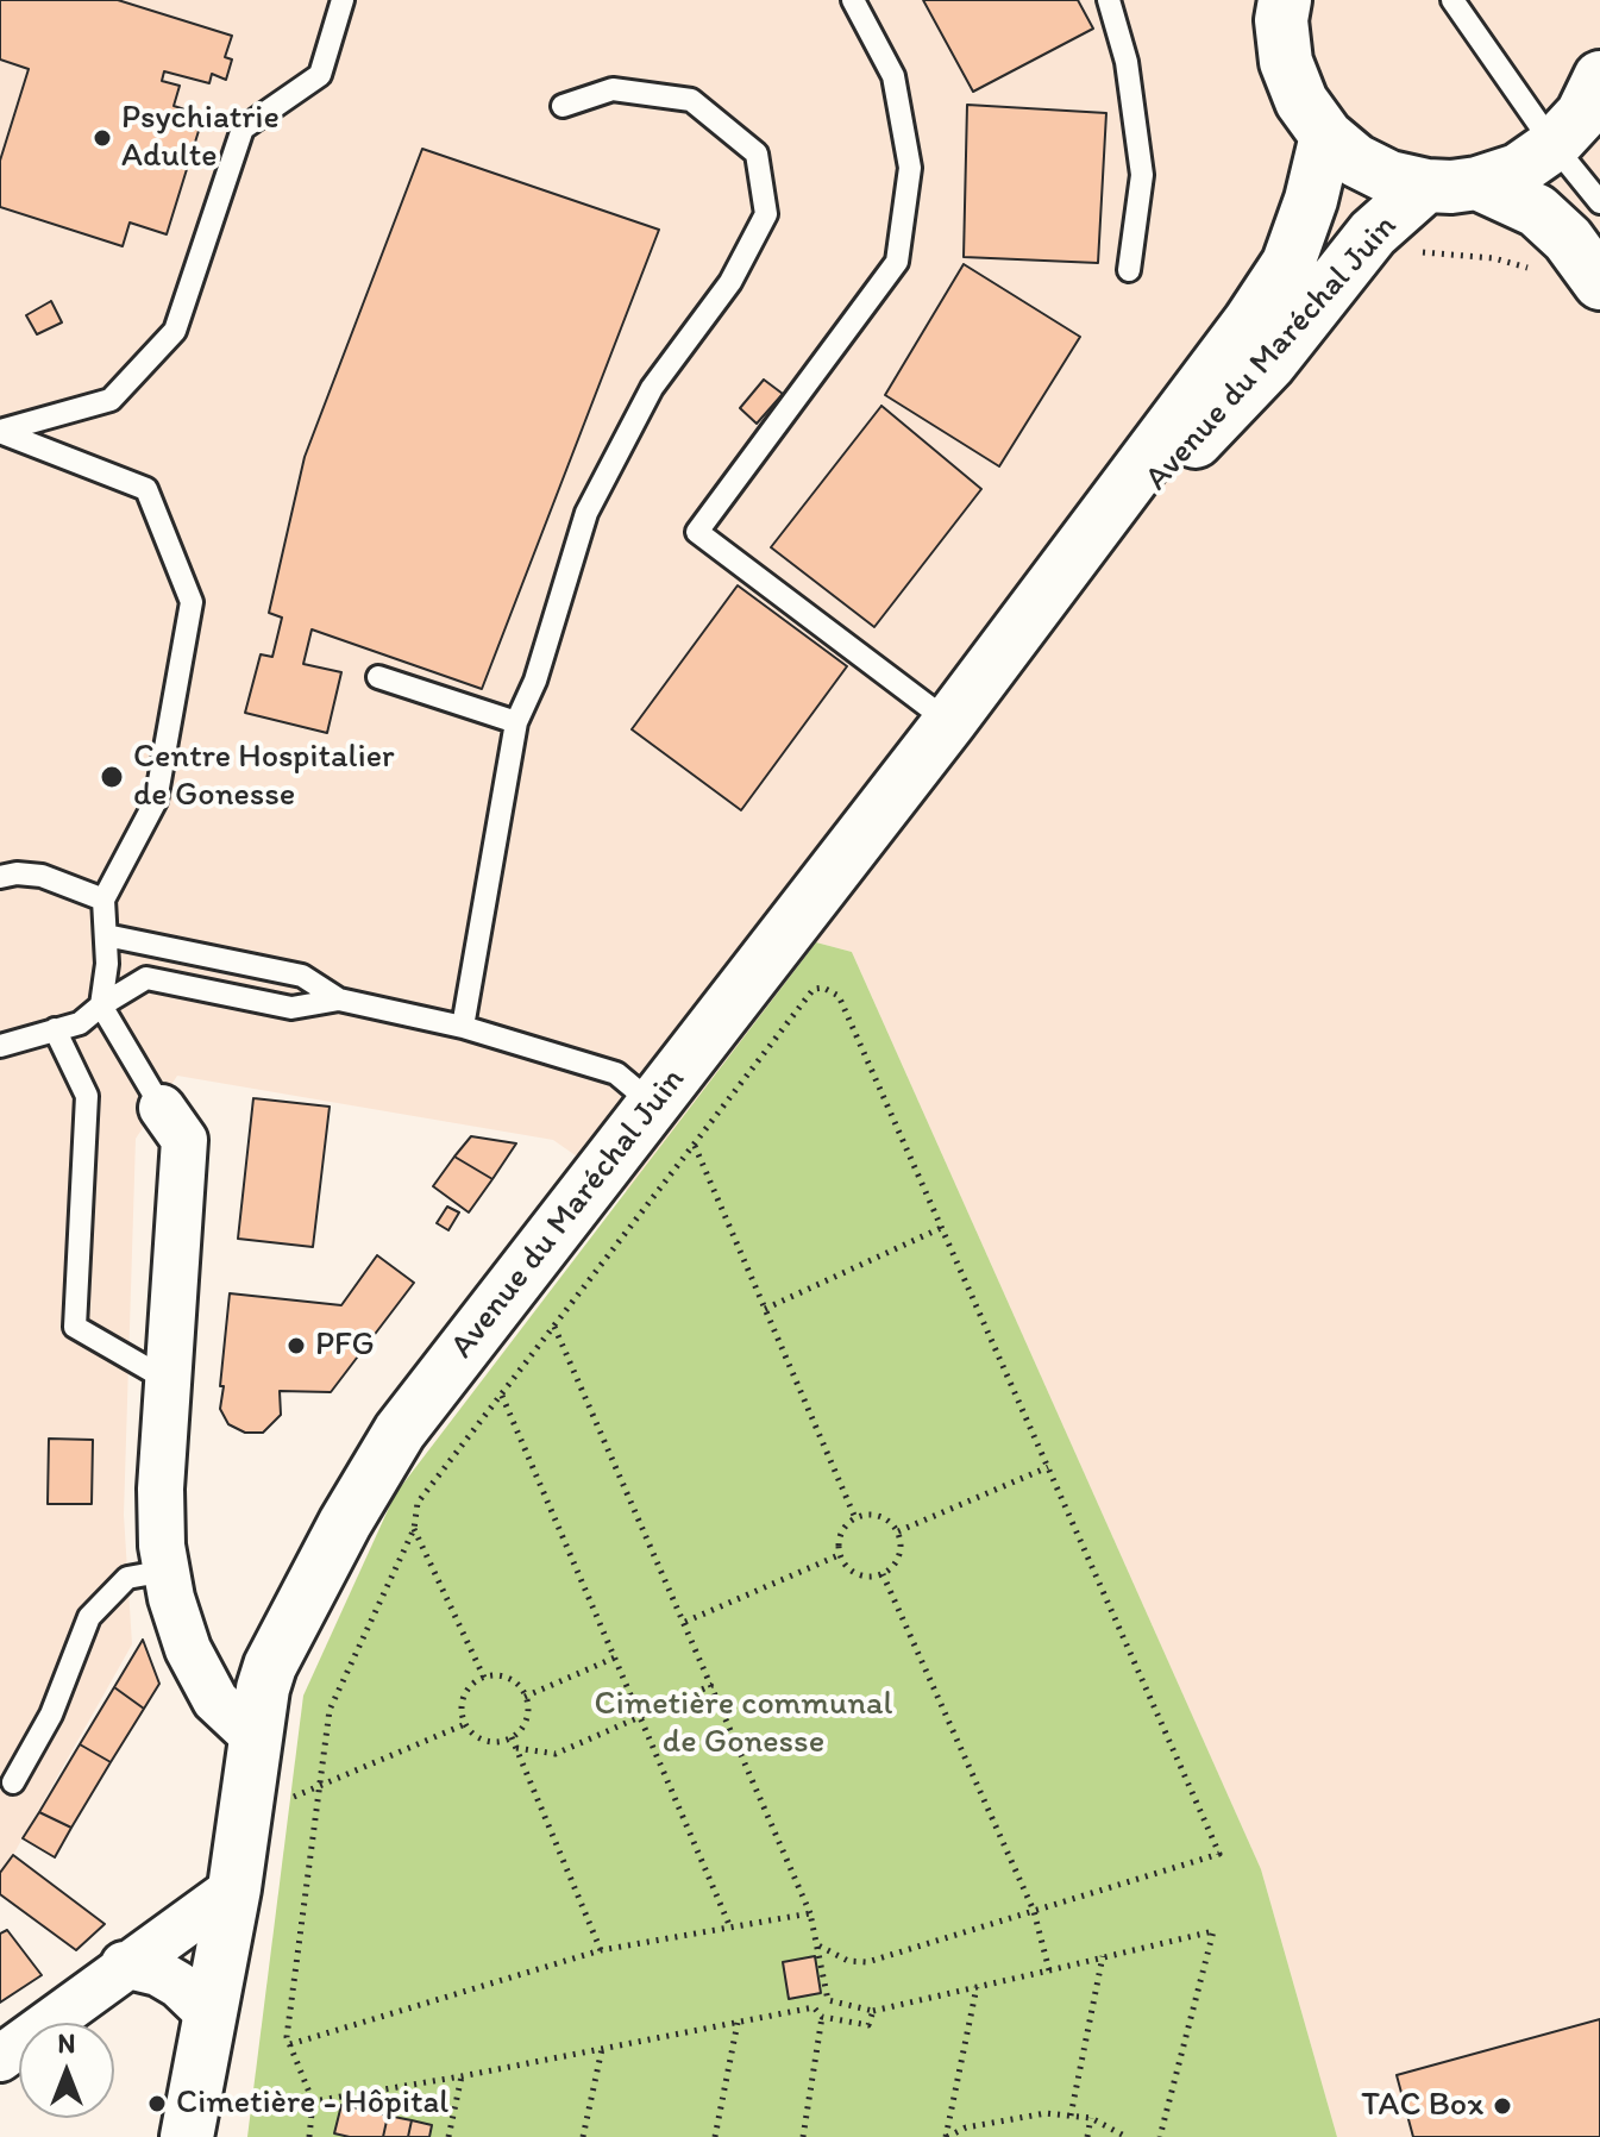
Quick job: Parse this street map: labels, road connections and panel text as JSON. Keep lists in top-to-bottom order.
{
  "streets": {
    "street": ["Avenue du Maréchal Juin"]
  },
  "parks": ["Cimetière communal de Gonesse"],
  "places": [
    "Psychiatrie Adulte",
    "Centre Hospitalier de Gonesse",
    "PFG",
    "Cimetière - Hôpital",
    "TAC Box"
  ],
  "north": "top"
}
